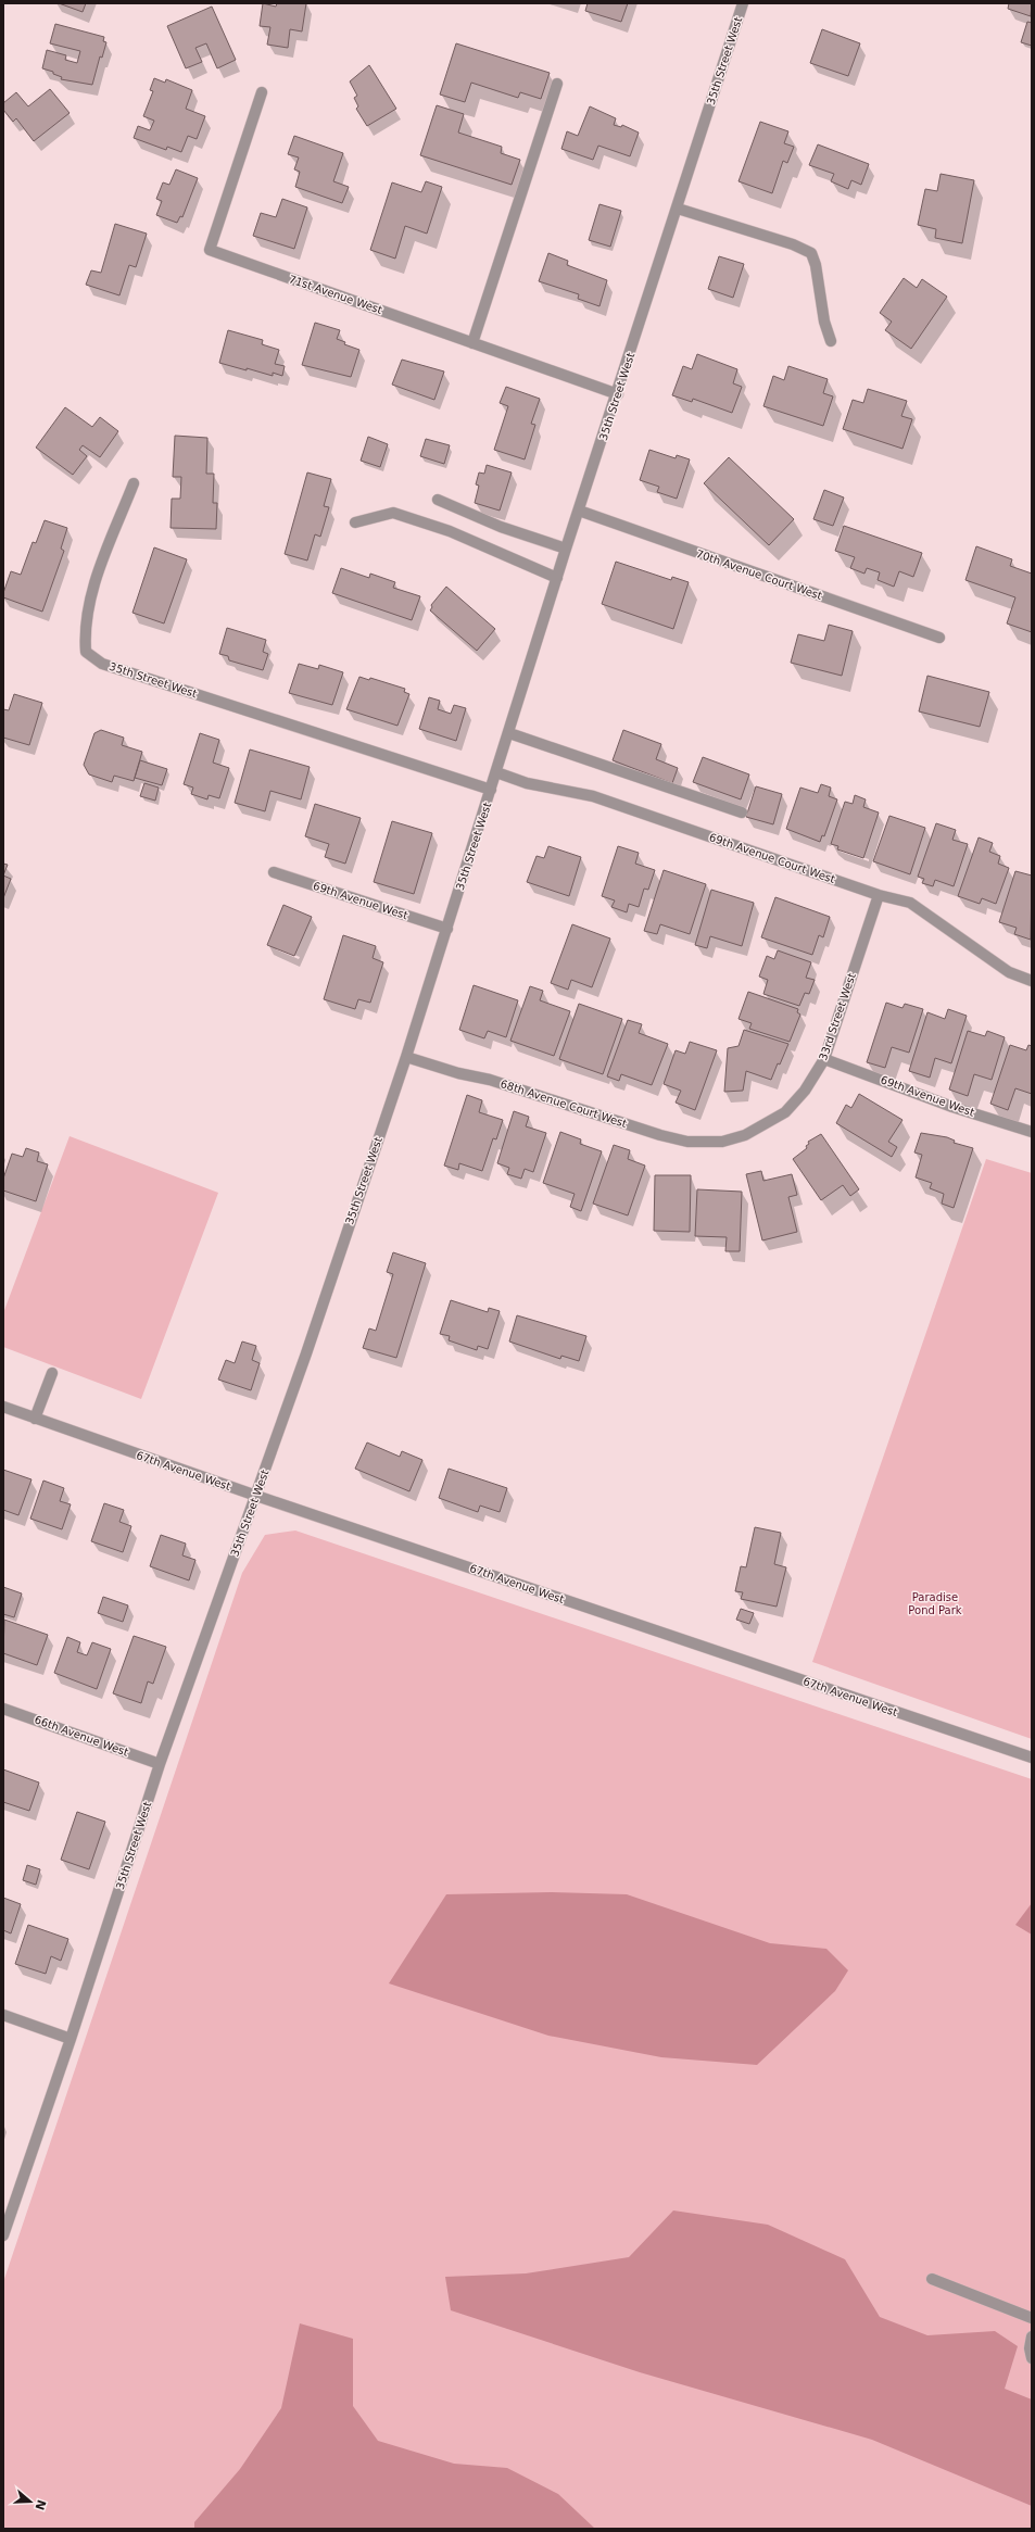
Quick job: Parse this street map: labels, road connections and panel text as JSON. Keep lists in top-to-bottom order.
{
  "streets": {
    "street": [
      "35th Street West",
      "71st Avenue West",
      "70th Avenue Court West",
      "69th Avenue Court West",
      "69th Avenue West",
      "33rd Street West",
      "68th Avenue Court West",
      "67th Avenue West",
      "66th Avenue West"
    ]
  },
  "crossings": [
    ["35th Street West", "71st Avenue West"],
    ["35th Street West", "70th Avenue Court West"],
    ["35th Street West", "69th Avenue Court West"],
    ["35th Street West", "69th Avenue West"],
    ["35th Street West", "68th Avenue Court West"],
    ["35th Street West", "67th Avenue West"],
    ["35th Street West", "66th Avenue West"],
    ["69th Avenue Court West", "33rd Street West"],
    ["69th Avenue West", "33rd Street West"],
    ["33rd Street West", "68th Avenue Court West"]
  ],
  "parks": ["Paradise Pond Park"],
  "north": "right"
}
